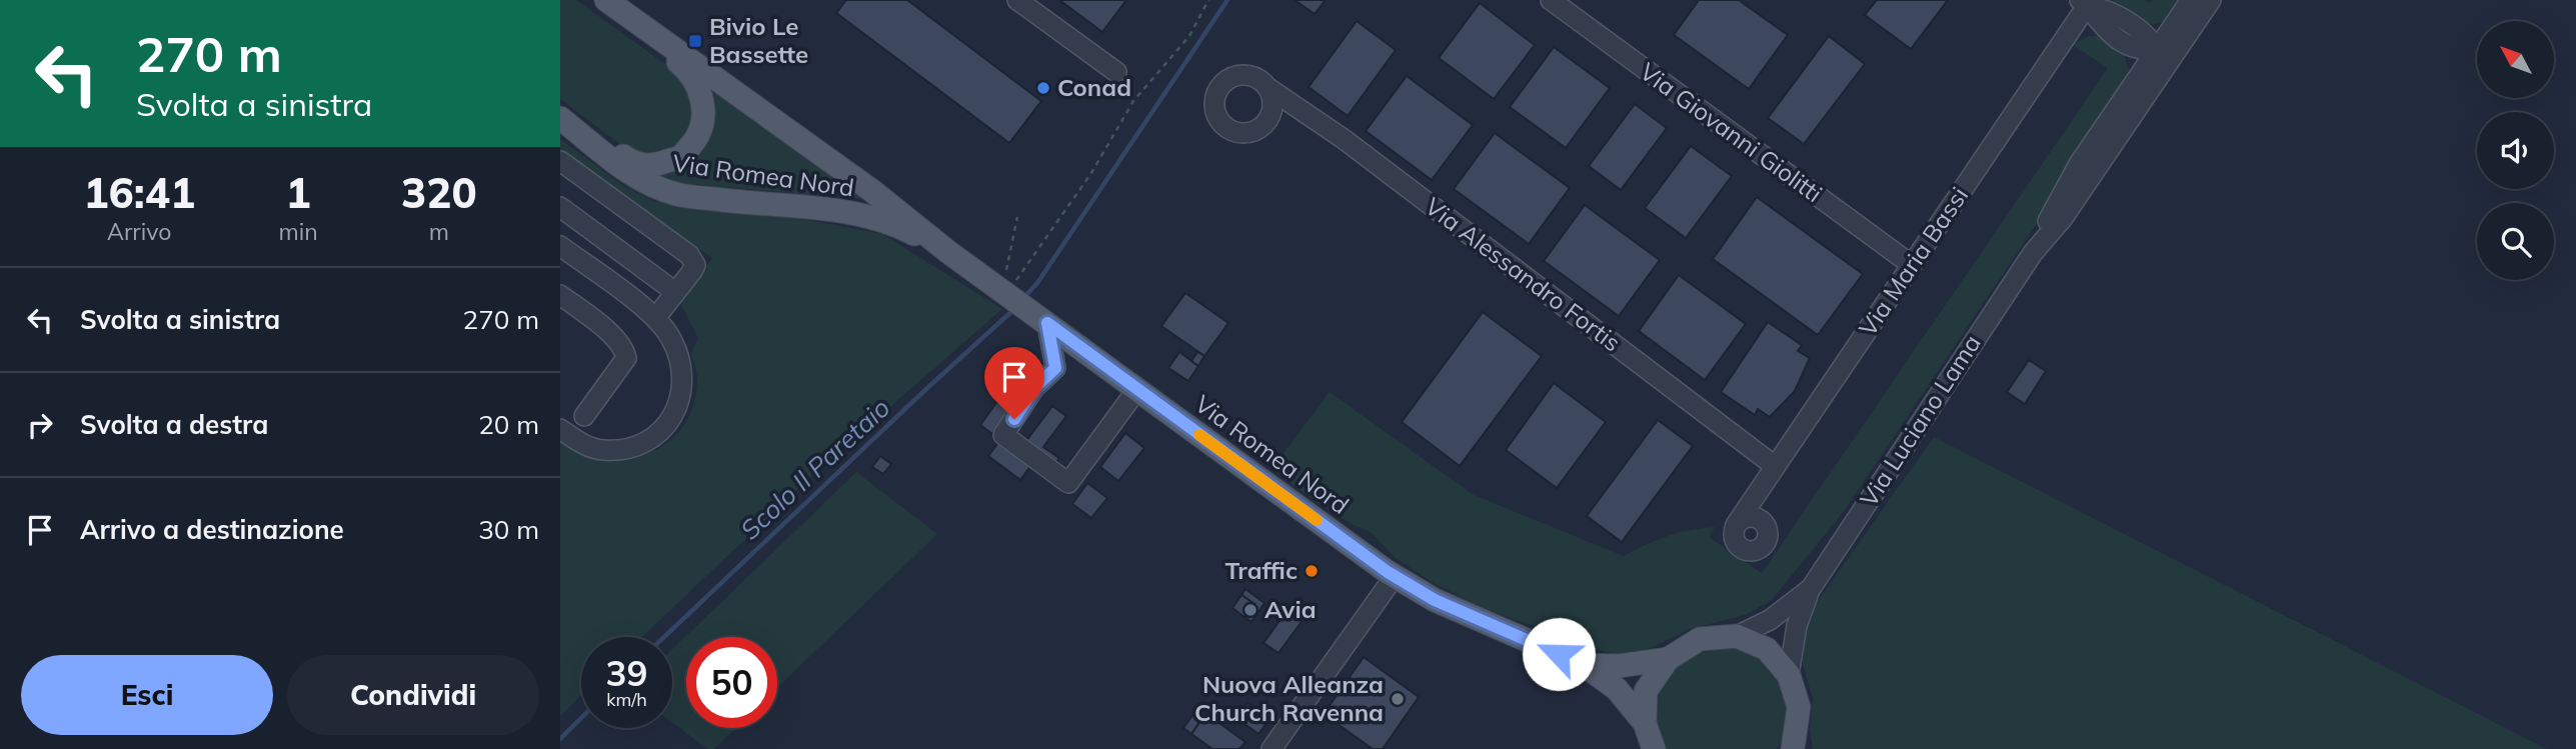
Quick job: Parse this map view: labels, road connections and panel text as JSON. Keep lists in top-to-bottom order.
{
  "streets": {
    "main road": ["Via Romea Nord"],
    "street": [
      "Via Giovanni Giolitti",
      "Via Maria Bassi",
      "Via Alessandro Fortis",
      "Via Luciano Lama"
    ]
  },
  "crossings": [
    ["Via Giovanni Giolitti", "Via Maria Bassi"],
    ["Via Maria Bassi", "Via Alessandro Fortis"]
  ],
  "water": ["Scolo Il Paretaio"],
  "places": {
    "transit": ["Bivio Le Bassette"],
    "other": [
      "Conad",
      "Traffic",
      "Avia",
      "Nuova Alleanza Church Ravenna"
    ]
  },
  "north": "top left",
  "page": {
    "turn": ["270 m", "Svolta a sinistra"],
    "eta": [
      "16:41",
      "Arrivo",
      "1",
      "min",
      "320",
      "m"
    ],
    "list": [
      {
        "name": "Svolta a sinistra",
        "value": "270 m"
      },
      {
        "name": "Svolta a destra",
        "value": "20 m"
      },
      {
        "name": "Arrivo a destinazione",
        "value": "30 m"
      }
    ],
    "speed": "39 km/h",
    "limit": "50",
    "buttons": ["Esci", "Condividi"]
  }
}
